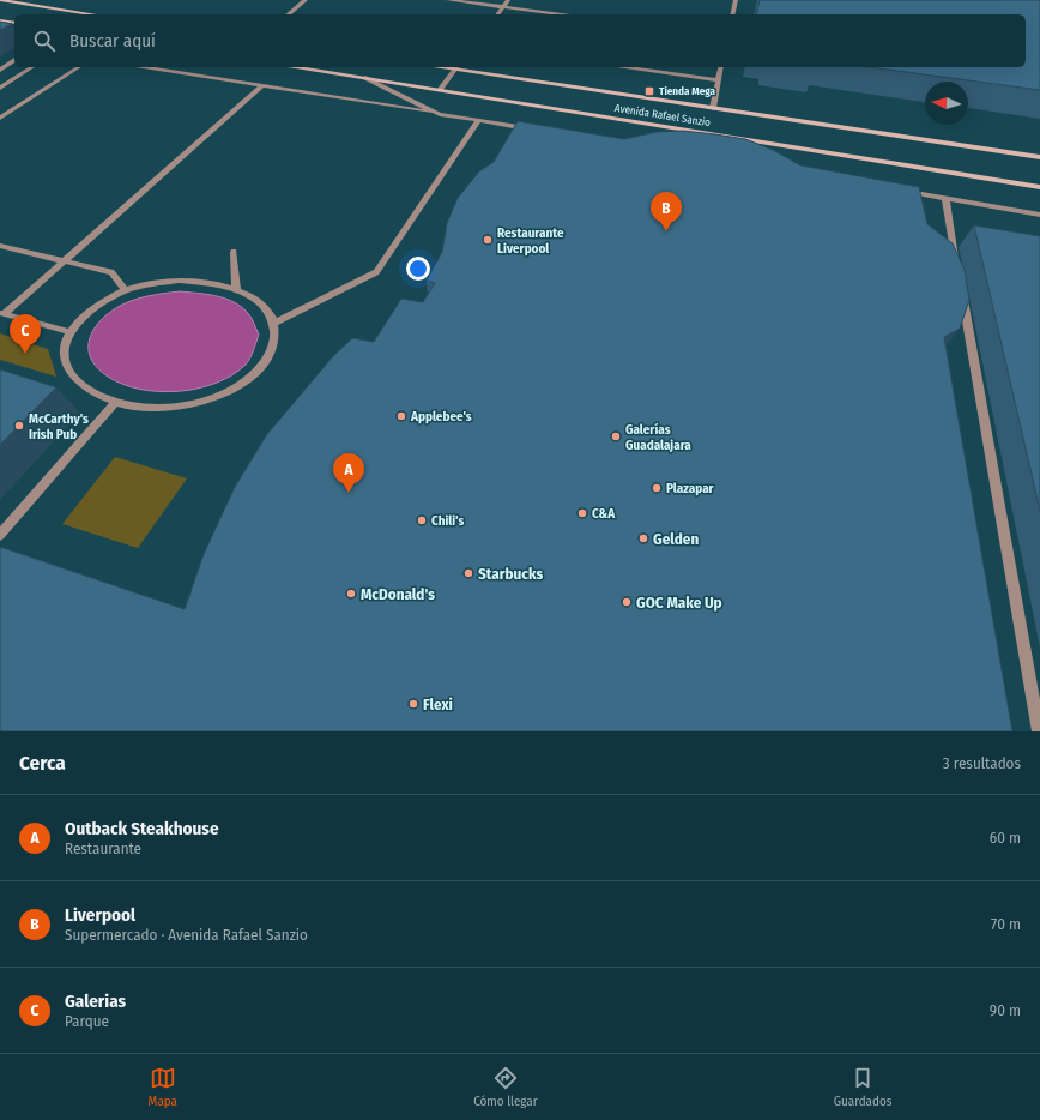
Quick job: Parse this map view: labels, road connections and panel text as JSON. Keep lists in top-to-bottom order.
{
  "streets": {
    "main road": ["Avenida Rafael Sanzio"]
  },
  "places": {
    "transit": ["Tienda Mega"],
    "other": [
      "Restaurante Liverpool",
      "Applebee's",
      "McCarthy's Irish Pub",
      "Galerías Guadalajara",
      "Plazapar",
      "C&A",
      "Chili's",
      "Gelden",
      "Starbucks",
      "McDonald's",
      "GOC Make Up",
      "Flexi"
    ]
  },
  "north": "left",
  "page": {
    "search": "Buscar aquí",
    "pins": ["B", "C", "A"],
    "heading": ["Cerca", "3 resultados"],
    "list": [
      {
        "mark": "A",
        "name": "Outback Steakhouse",
        "note": "Restaurante",
        "value": "60 m"
      },
      {
        "mark": "B",
        "name": "Liverpool",
        "note": "Supermercado · Avenida Rafael Sanzio",
        "value": "70 m"
      },
      {
        "mark": "C",
        "name": "Galerias",
        "note": "Parque",
        "value": "90 m"
      }
    ],
    "nav": ["Mapa", "Cómo llegar", "Guardados"]
  }
}
